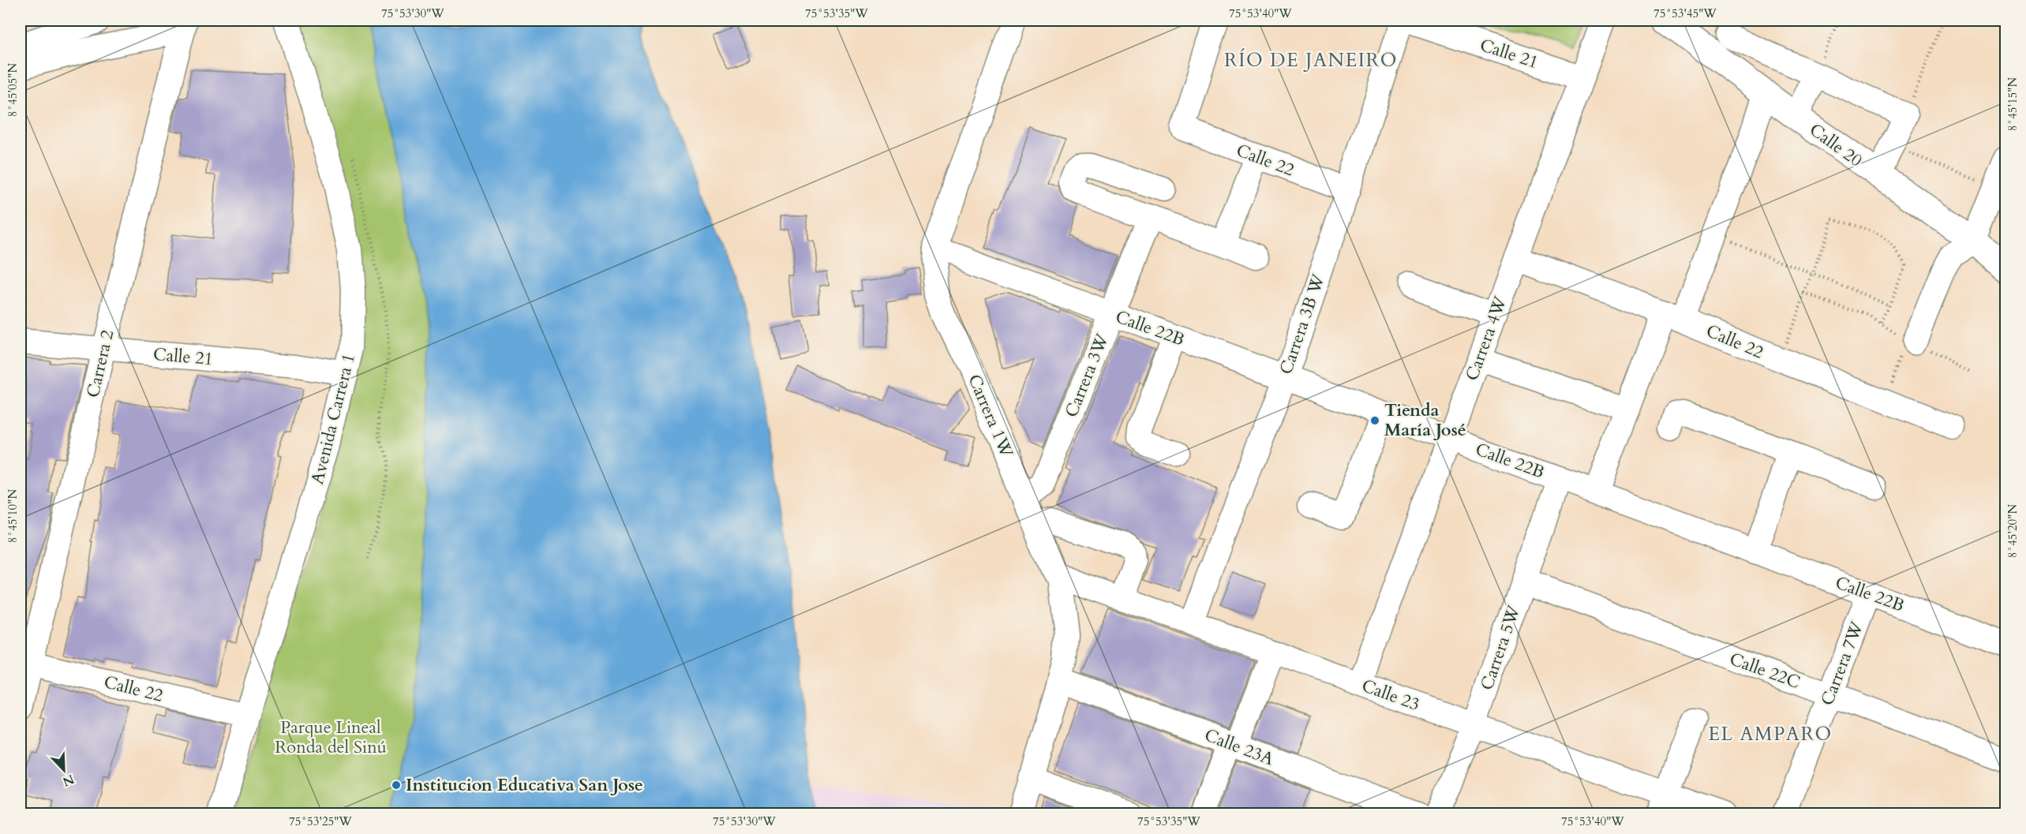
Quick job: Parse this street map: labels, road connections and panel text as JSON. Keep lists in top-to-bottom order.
{
  "streets": {
    "main road": ["Calle 20"],
    "street": [
      "Calle 21",
      "Calle 22",
      "Carrera 3B W",
      "Calle 22B",
      "Carrera 4W",
      "Carrera 2",
      "Carrera 3W",
      "Carrera 1W",
      "Avenida Carrera 1",
      "Carrera 5W",
      "Carrera 7W",
      "Calle 22C",
      "Calle 23",
      "Calle 23A"
    ]
  },
  "crossings": [
    ["Calle 21", "Carrera 4W"],
    ["Calle 21", "Carrera 2"],
    ["Calle 21", "Avenida Carrera 1"],
    ["Calle 22", "Carrera 3B W"],
    ["Calle 22", "Carrera 4W"],
    ["Calle 22", "Carrera 2"],
    ["Calle 22", "Avenida Carrera 1"],
    ["Carrera 3B W", "Calle 22B"],
    ["Carrera 3B W", "Calle 23"],
    ["Calle 22B", "Carrera 4W"],
    ["Calle 22B", "Carrera 3W"],
    ["Calle 22B", "Carrera 1W"],
    ["Calle 22B", "Carrera 5W"],
    ["Calle 22B", "Carrera 7W"],
    ["Carrera 4W", "Calle 23"],
    ["Carrera 3W", "Carrera 1W"],
    ["Carrera 1W", "Calle 23"],
    ["Carrera 1W", "Calle 23A"],
    ["Carrera 5W", "Calle 22C"],
    ["Carrera 5W", "Calle 23"],
    ["Carrera 7W", "Calle 22C"]
  ],
  "districts": ["RÍO DE JANEIRO", "EL AMPARO"],
  "parks": ["Parque Lineal Ronda del Sinú"],
  "places": ["Tienda María José", "Institucion Educativa San Jose"],
  "north": "bottom right",
  "coordinates": [
    "75°53'30\"W",
    "75°53'35\"W",
    "75°53'40\"W",
    "75°53'45\"W",
    "8°45'05\"N",
    "8°45'15\"N",
    "8°45'10\"N",
    "8°45'20\"N",
    "75°53'25\"W"
  ]
}
